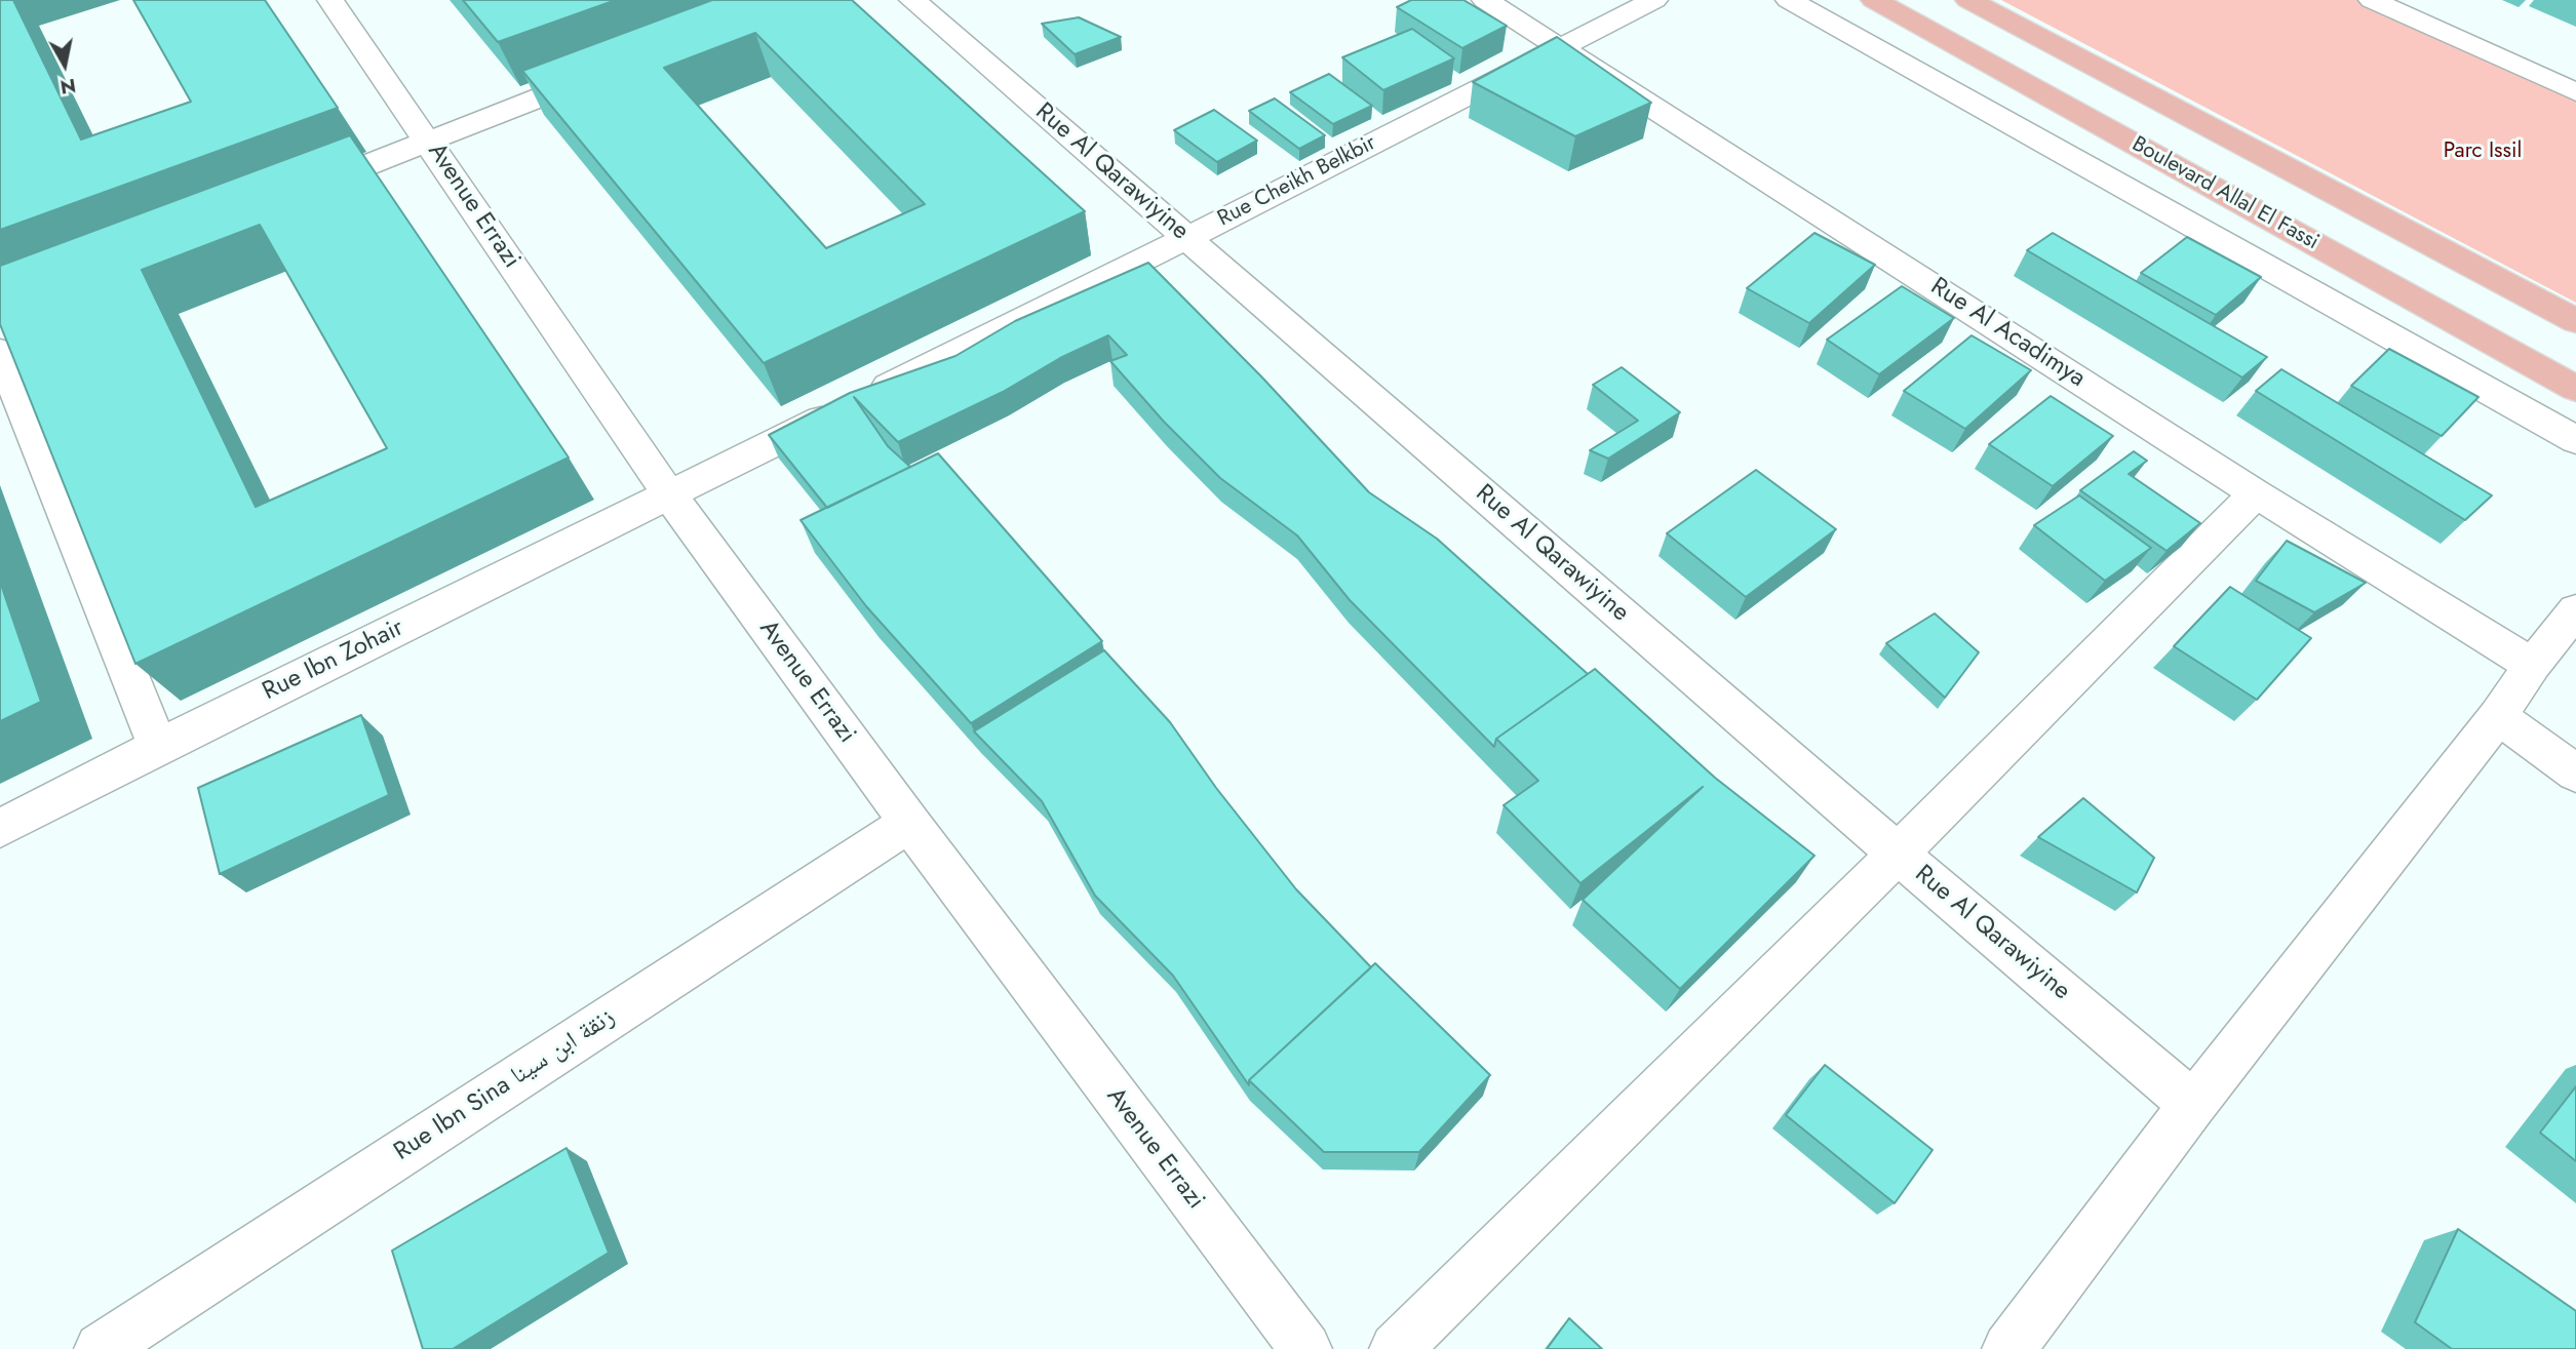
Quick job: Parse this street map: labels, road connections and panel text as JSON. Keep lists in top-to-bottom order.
{
  "streets": {
    "main road": ["Boulevard Allal El Fassi"],
    "street": [
      "Rue Al Qarawiyine",
      "Rue Cheikh Belkbir",
      "Avenue Errazi",
      "Rue Al Acadimya",
      "Rue Ibn Zohair",
      "Rue Ibn Sina زنقة ابن سينا"
    ]
  },
  "crossings": [
    ["Rue Al Qarawiyine", "Rue Cheikh Belkbir"],
    ["Rue Cheikh Belkbir", "Avenue Errazi"],
    ["Rue Cheikh Belkbir", "Rue Al Acadimya"],
    ["Rue Cheikh Belkbir", "Rue Ibn Zohair"],
    ["Avenue Errazi", "Rue Ibn Zohair"],
    ["Avenue Errazi", "Rue Ibn Sina زنقة ابن سينا"]
  ],
  "parks": ["Parc Issil"],
  "north": "bottom"
}
